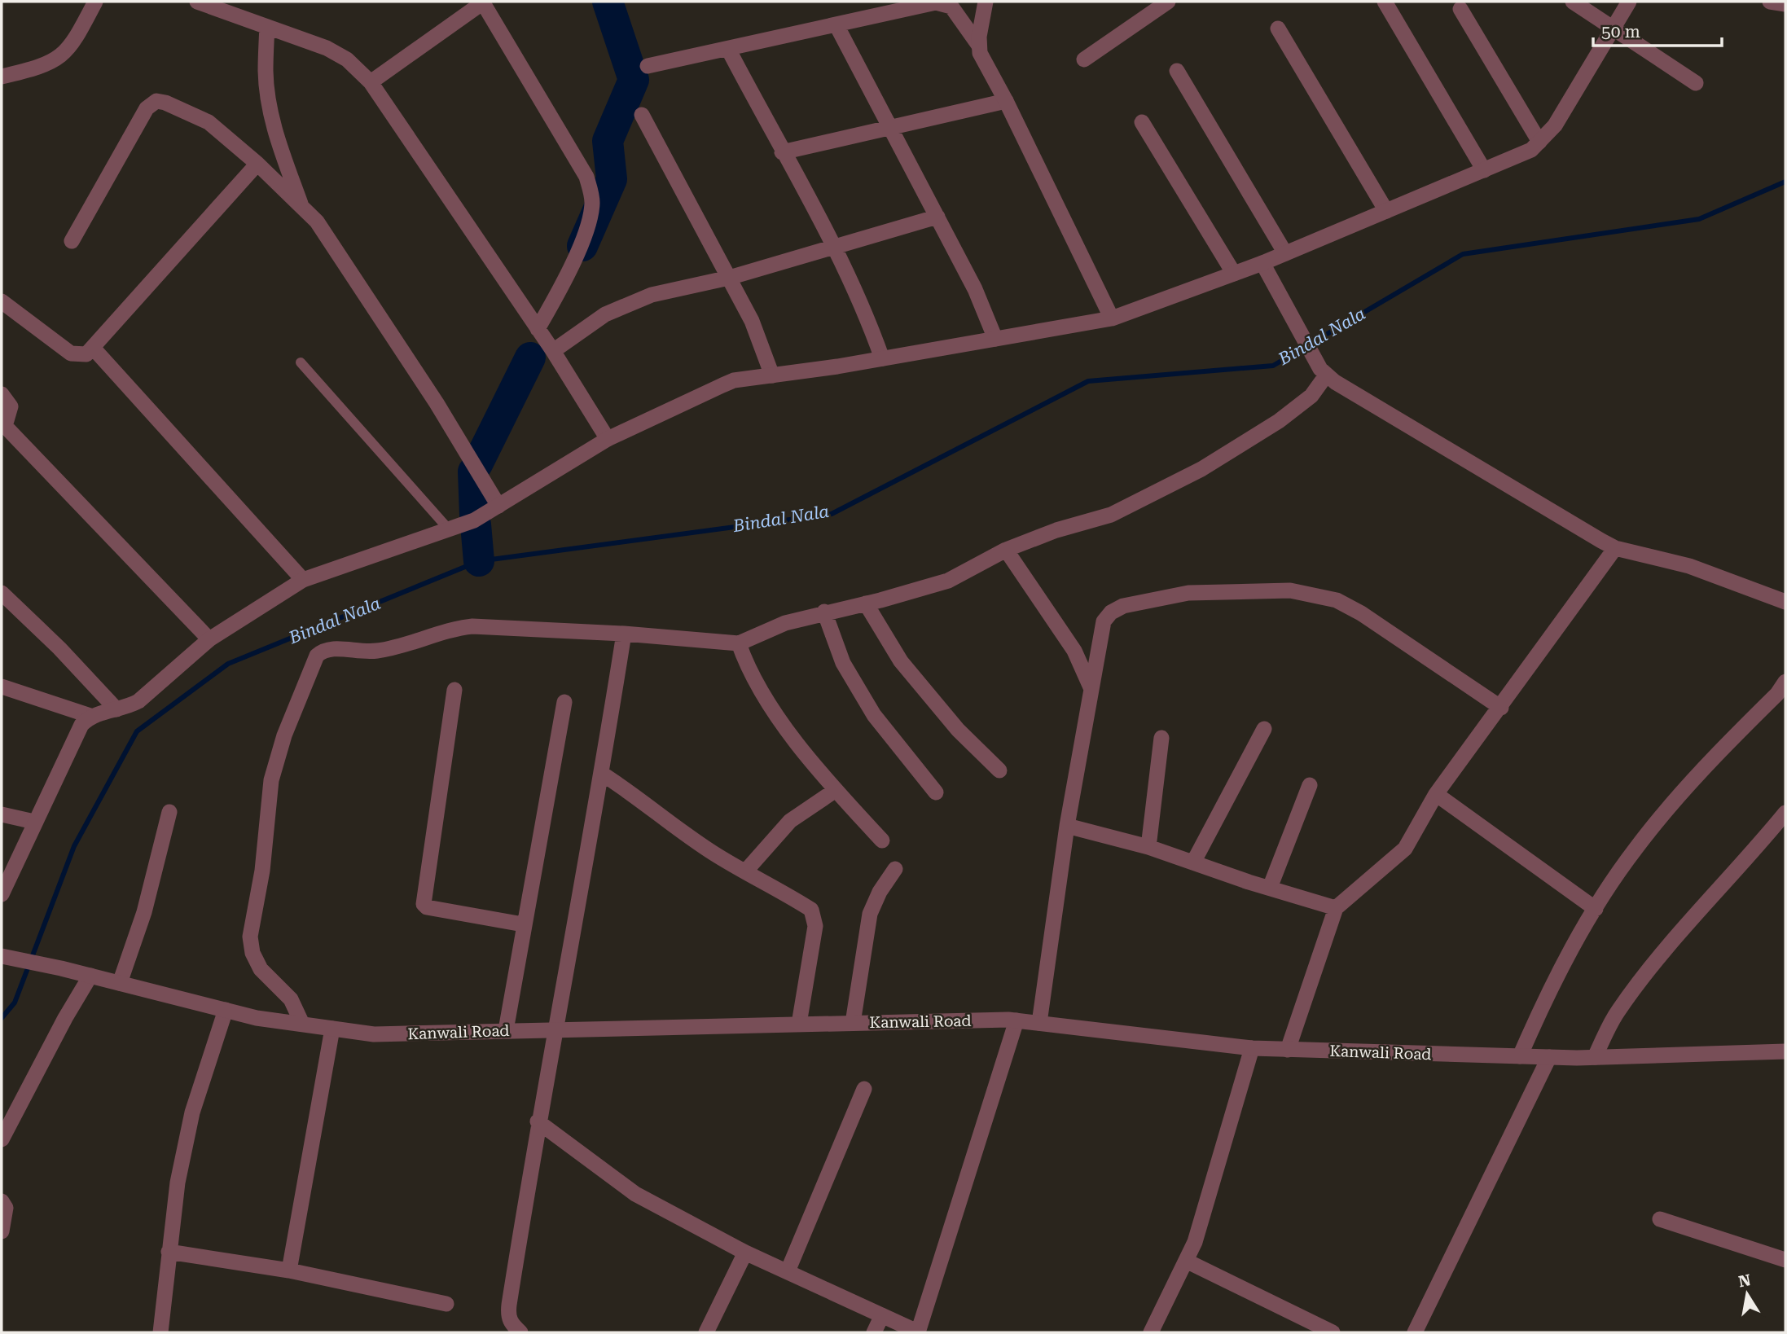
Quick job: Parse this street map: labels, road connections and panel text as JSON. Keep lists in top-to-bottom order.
{
  "streets": {
    "street": ["Kanwali Road"]
  },
  "water": ["Bindal Nala"],
  "scale_bar": "50 m",
  "north": "top"
}
